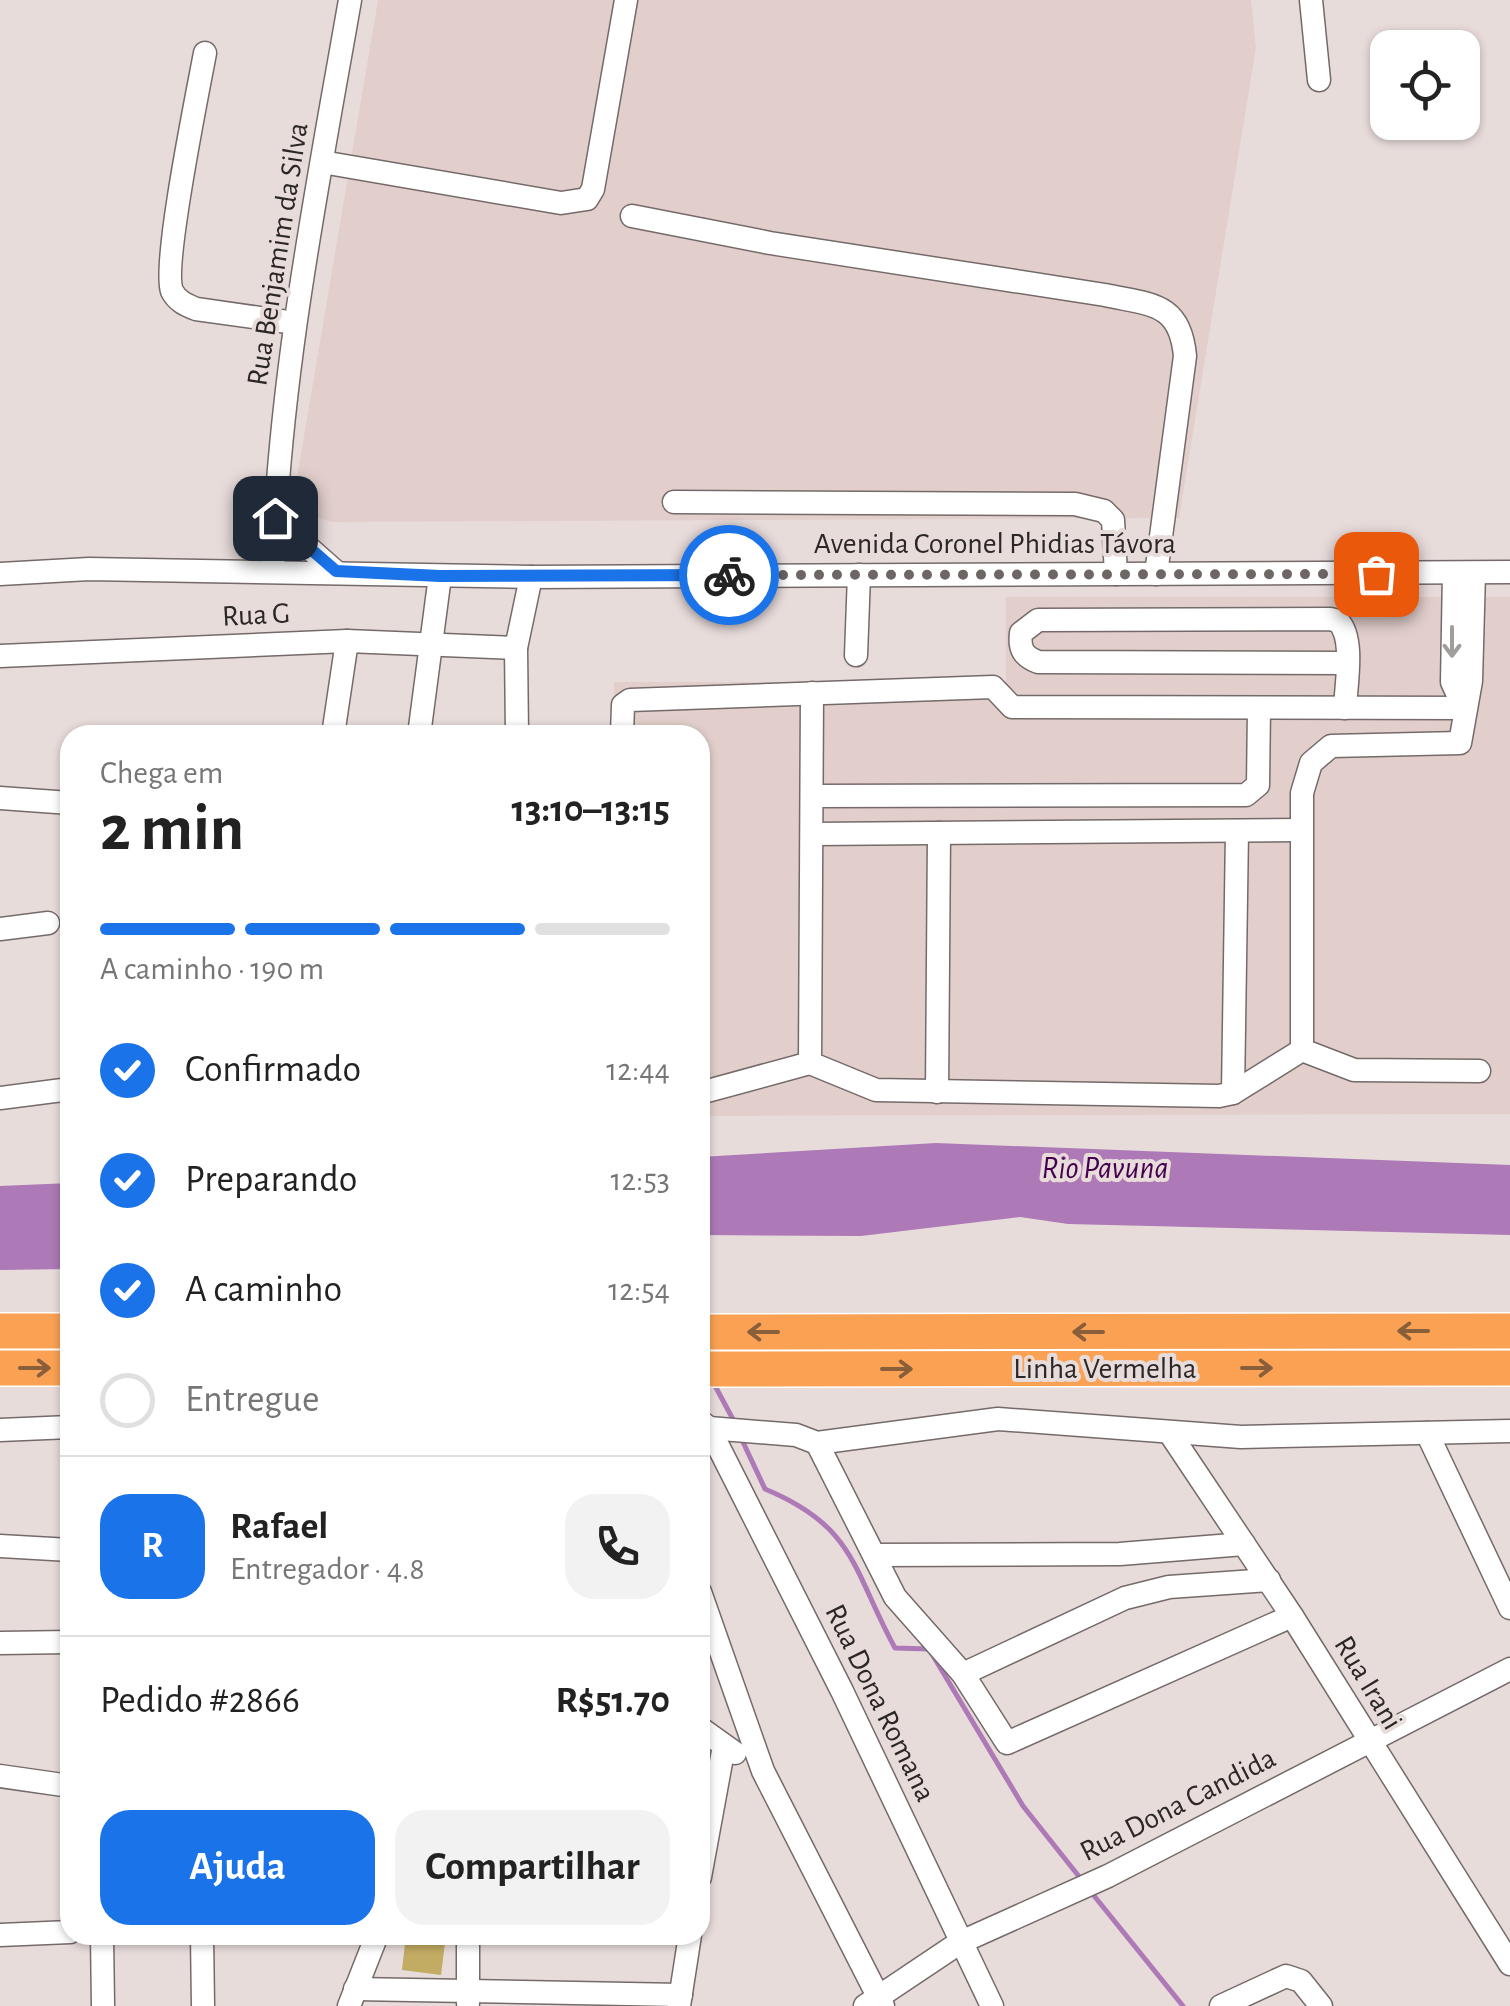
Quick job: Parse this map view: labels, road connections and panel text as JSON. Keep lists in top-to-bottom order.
{
  "streets": {
    "highway": ["Linha Vermelha"],
    "street": [
      "Rua Benjamim da Silva",
      "Avenida Coronel Phidias Távora",
      "Rua G",
      "Rua Irani",
      "Rua Dona Romana",
      "Rua Dona Candida"
    ]
  },
  "crossings": [
    ["Rua Benjamim da Silva", "Avenida Coronel Phidias Távora"],
    ["Rua Irani", "Rua Dona Candida"],
    ["Rua Dona Romana", "Rua Dona Candida"]
  ],
  "water": ["Rio Pavuna"],
  "page": {
    "heading": ["2 min", "Chega em", "13:10–13:15"],
    "panel": [
      "Rafael",
      "Entregador · 4.8",
      "Pedido #2866",
      "R$51.70"
    ],
    "bar": "A caminho · 190 m",
    "list": [
      ["Confirmado", "12:44"],
      ["Preparando", "12:53"],
      ["A caminho", "12:54"],
      "Entregue"
    ],
    "round": "R",
    "buttons": ["Ajuda", "Compartilhar"]
  }
}
